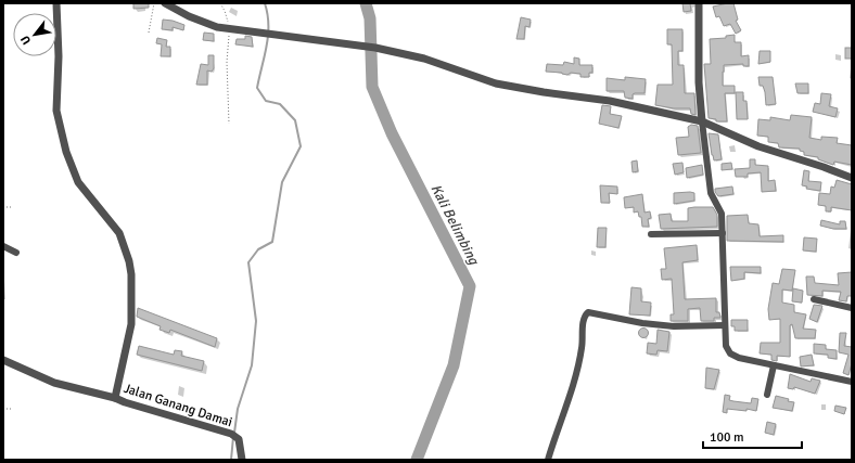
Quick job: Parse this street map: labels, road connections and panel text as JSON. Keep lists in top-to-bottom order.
{
  "streets": {
    "street": ["Jalan Ganang Damai"]
  },
  "water": ["Kali Belimbing"],
  "scale_bar": "100 m",
  "north": "bottom left"
}
